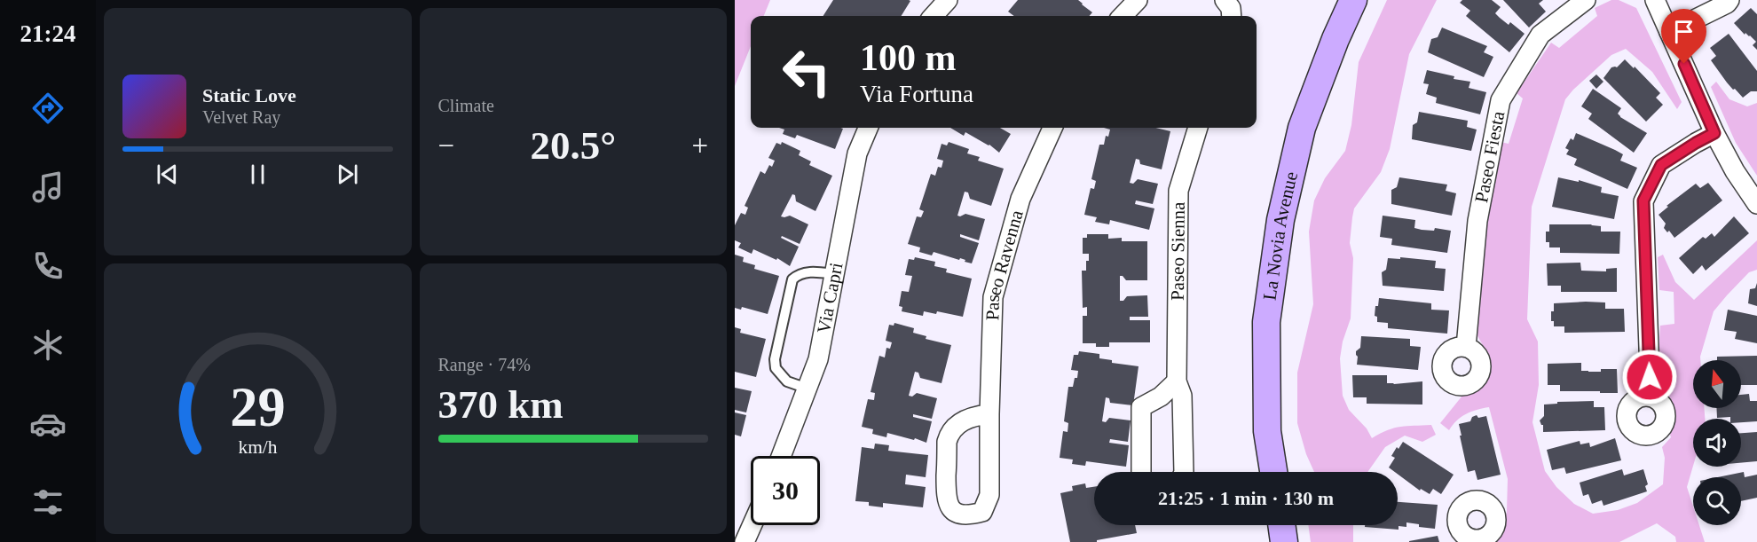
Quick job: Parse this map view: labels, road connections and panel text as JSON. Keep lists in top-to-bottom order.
{
  "streets": {
    "main road": ["La Novia Avenue"],
    "street": [
      "Paseo Fiesta",
      "Paseo Sienna",
      "Paseo Ravenna",
      "Via Capri"
    ]
  },
  "north": "top",
  "page": {
    "tabs": "21:24",
    "tile": [
      "Climate",
      ["Range · 74%", "370 km"]
    ],
    "turn": ["100 m", "Via Fortuna"],
    "song": ["Static Love", "Velvet Ray"],
    "heat": ["−", "20.5°", "+"],
    "limit": "30",
    "trip": "21:25 · 1 min · 130 m",
    "gauge": ["29", "km/h"]
  }
}
